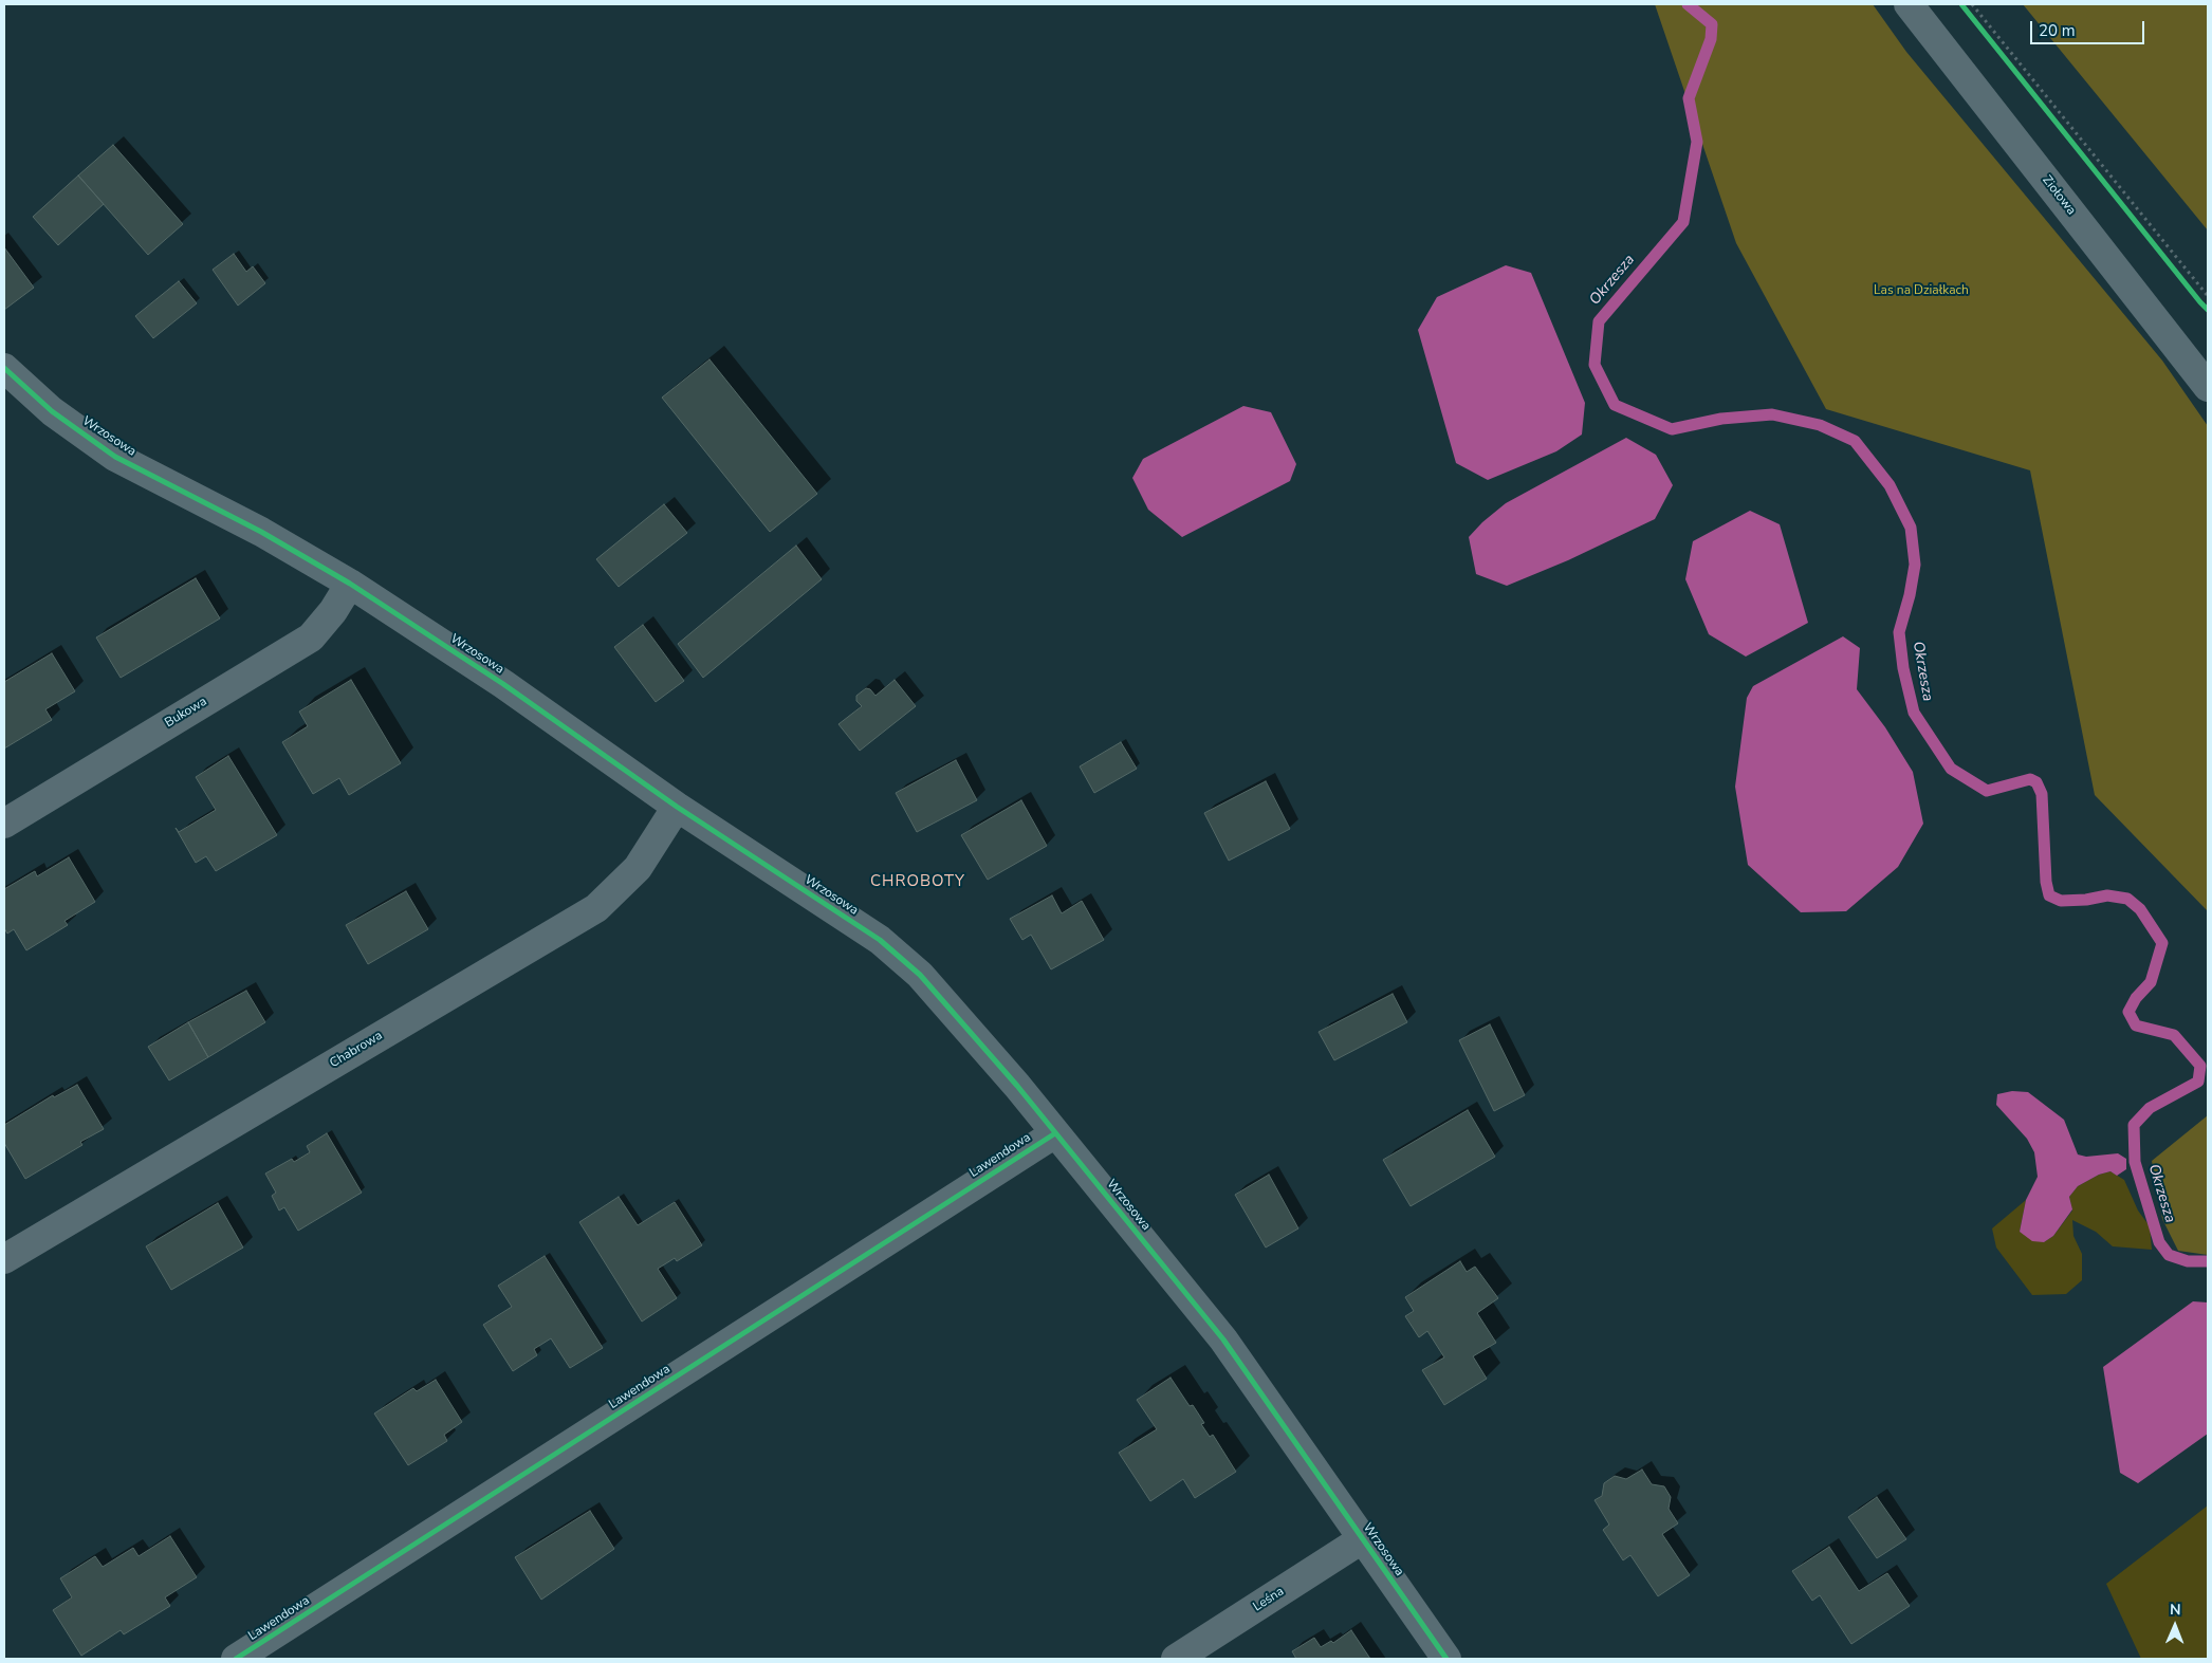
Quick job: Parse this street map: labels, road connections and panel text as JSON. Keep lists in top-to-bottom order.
{
  "streets": {
    "street": [
      "Ziołowa",
      "Wrzosowa",
      "Bukowa",
      "Chabrowa",
      "Lawendowa",
      "Leśna"
    ]
  },
  "crossings": [
    ["Wrzosowa", "Bukowa"],
    ["Wrzosowa", "Chabrowa"],
    ["Wrzosowa", "Lawendowa"],
    ["Wrzosowa", "Leśna"]
  ],
  "districts": ["CHROBOTY"],
  "water": ["Okrzesza"],
  "parks": ["Las na Działkach"],
  "scale_bar": "20 m",
  "north": "top"
}
